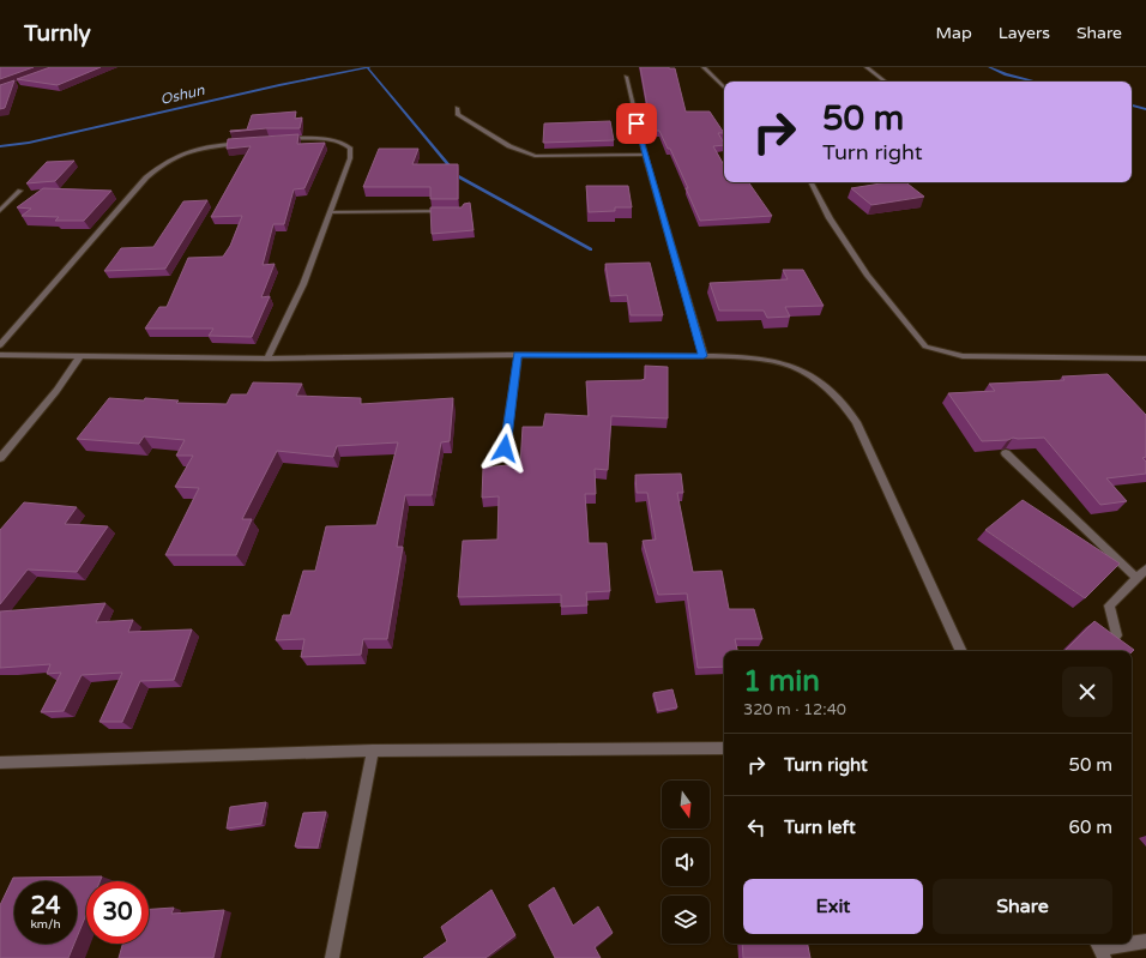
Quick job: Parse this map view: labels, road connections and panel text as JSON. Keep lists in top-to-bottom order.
{
  "water": ["Oshun"],
  "north": "bottom",
  "page": {
    "header": "Turnly",
    "nav": ["Map", "Layers", "Share"],
    "turn": ["50 m", "Turn right"],
    "heading": ["1 min", "320 m · 12:40"],
    "list": [
      {
        "name": "Turn right",
        "value": "50 m"
      },
      {
        "name": "Turn left",
        "value": "60 m"
      }
    ],
    "buttons": ["Exit", "Share"],
    "speed": "24 km/h",
    "limit": "30"
  }
}
